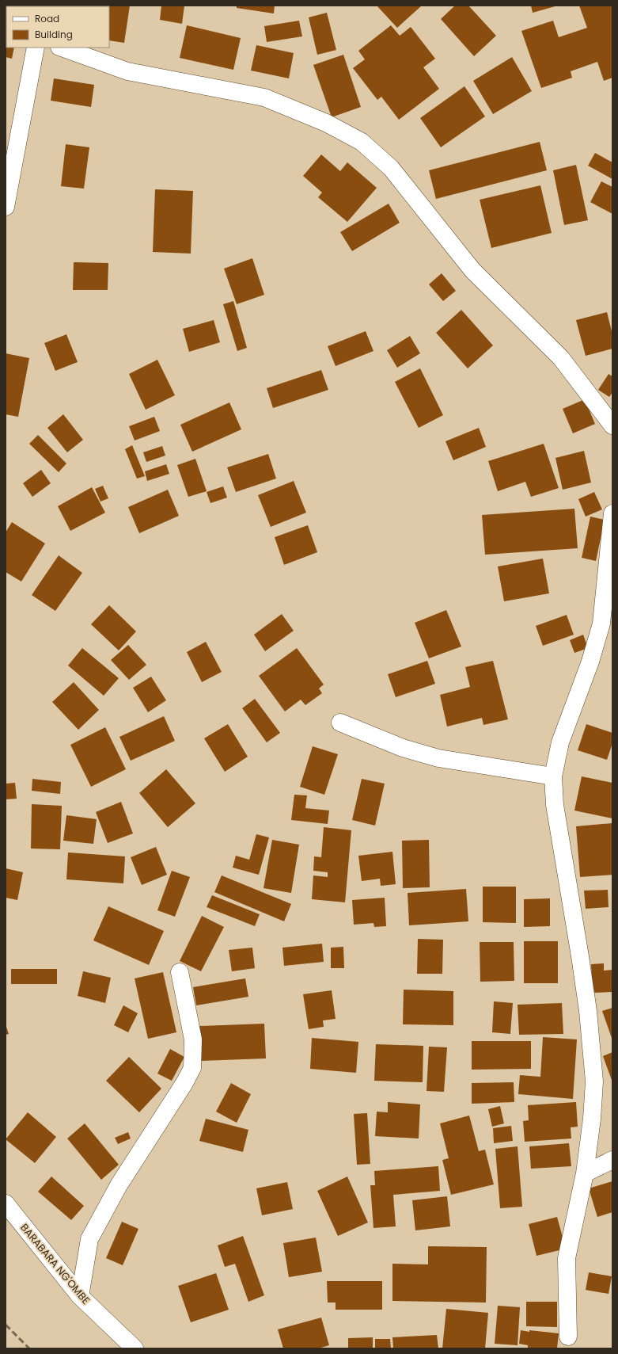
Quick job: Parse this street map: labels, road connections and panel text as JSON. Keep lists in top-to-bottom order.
{
  "streets": {
    "street": ["BARABARA NG'OMBE"]
  },
  "legend": ["Road", "Building"]
}
